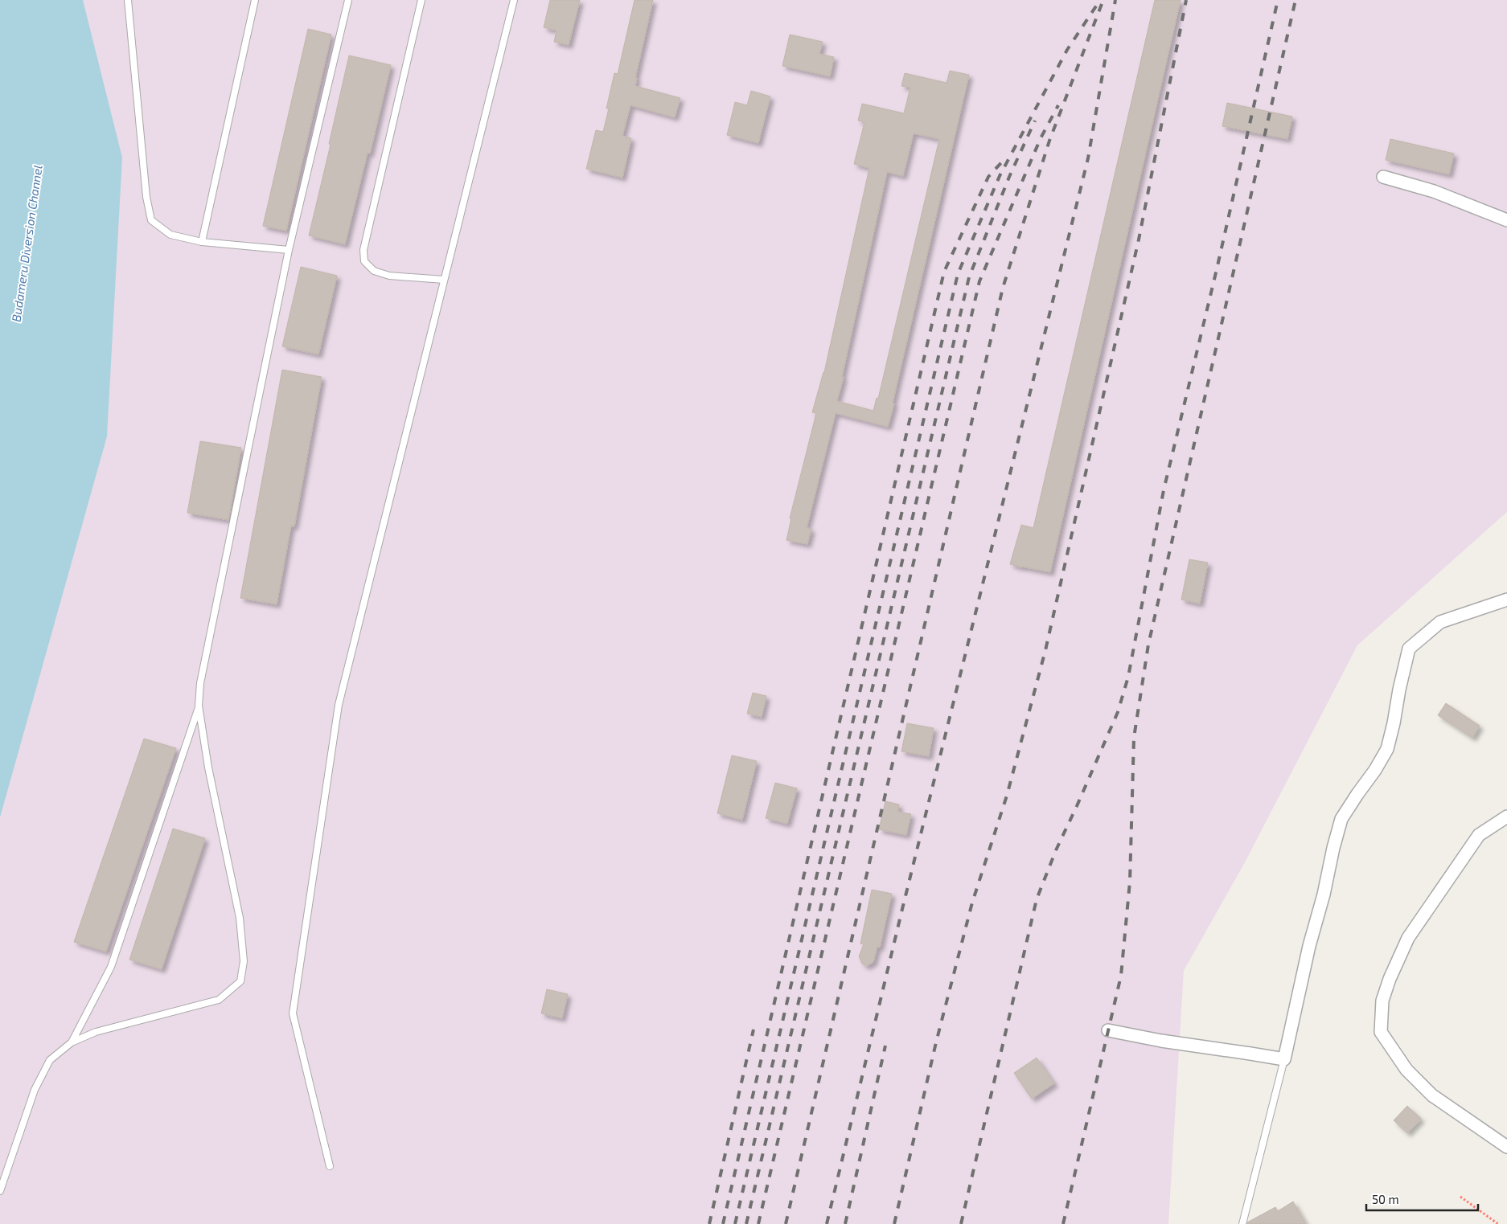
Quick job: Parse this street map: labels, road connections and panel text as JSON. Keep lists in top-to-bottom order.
{
  "water": ["Budameru Diversion Channel"],
  "scale_bar": "50 m"
}
